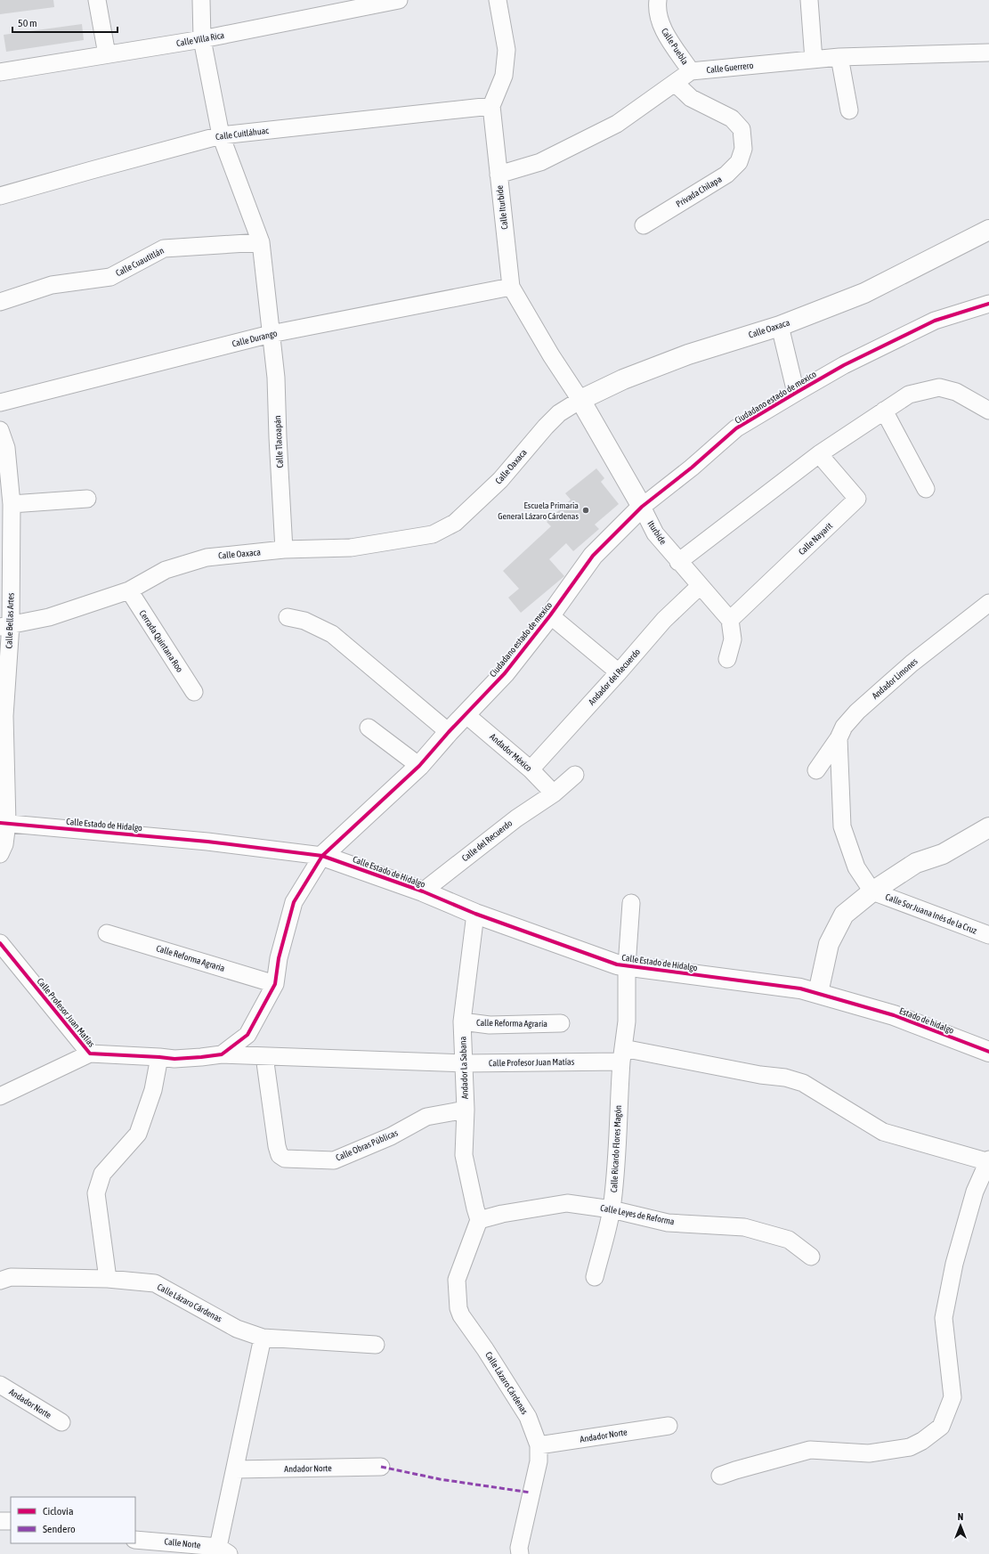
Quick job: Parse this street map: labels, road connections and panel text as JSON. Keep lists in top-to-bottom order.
{
  "streets": {
    "street": [
      "Calle Villa Rica",
      "Calle Puebla",
      "Calle Guerrero",
      "Calle Cuitláhuac",
      "Privada Chilapa",
      "Calle Iturbide",
      "Calle Cuautitlán",
      "Calle Oaxaca",
      "Calle Durango",
      "Ciudadano estado de mexico",
      "Calle Tlacoapán",
      "Iturbide",
      "Calle Nayarit",
      "Calle Bellas Artes",
      "Cerrada Quintana Roo",
      "Andador del Recuerdo",
      "Andador Limones",
      "Andador México",
      "Calle Estado de Hidalgo",
      "Calle del Recuerdo",
      "Calle Sor Juana Inés de la Cruz",
      "Calle Reforma Agraria",
      "Calle Profesor Juan Matías",
      "Estado de hidalgo",
      "Andador La Sabana",
      "Calle Obras Públicas",
      "Calle Ricardo Flores Magón",
      "Calle Leyes de Reforma",
      "Calle Lázaro Cárdenas",
      "Andador Norte",
      "Calle Norte"
    ]
  },
  "crossings": [
    ["Calle Villa Rica", "Calle Tlacoapán"],
    ["Calle Puebla", "Calle Guerrero"],
    ["Calle Cuitláhuac", "Calle Iturbide"],
    ["Calle Cuitláhuac", "Calle Tlacoapán"],
    ["Calle Iturbide", "Calle Oaxaca"],
    ["Calle Iturbide", "Calle Durango"],
    ["Calle Iturbide", "Iturbide"],
    ["Calle Cuautitlán", "Calle Tlacoapán"],
    ["Calle Oaxaca", "Calle Tlacoapán"],
    ["Calle Oaxaca", "Iturbide"],
    ["Calle Oaxaca", "Calle Bellas Artes"],
    ["Calle Oaxaca", "Cerrada Quintana Roo"],
    ["Calle Durango", "Calle Tlacoapán"],
    ["Ciudadano estado de mexico", "Iturbide"],
    ["Ciudadano estado de mexico", "Andador México"],
    ["Ciudadano estado de mexico", "Calle Estado de Hidalgo"],
    ["Ciudadano estado de mexico", "Calle Reforma Agraria"],
    ["Ciudadano estado de mexico", "Calle Profesor Juan Matías"],
    ["Iturbide", "Calle Nayarit"],
    ["Iturbide", "Andador del Recuerdo"],
    ["Calle Bellas Artes", "Calle Estado de Hidalgo"],
    ["Andador del Recuerdo", "Andador México"],
    ["Andador México", "Calle del Recuerdo"],
    ["Calle Estado de Hidalgo", "Calle del Recuerdo"],
    ["Calle Estado de Hidalgo", "Estado de hidalgo"],
    ["Calle Estado de Hidalgo", "Andador La Sabana"],
    ["Calle Estado de Hidalgo", "Calle Ricardo Flores Magón"],
    ["Calle Reforma Agraria", "Andador La Sabana"],
    ["Calle Profesor Juan Matías", "Andador La Sabana"],
    ["Calle Profesor Juan Matías", "Calle Obras Públicas"],
    ["Calle Profesor Juan Matías", "Calle Ricardo Flores Magón"],
    ["Andador La Sabana", "Calle Obras Públicas"],
    ["Andador La Sabana", "Calle Leyes de Reforma"],
    ["Andador La Sabana", "Calle Lázaro Cárdenas"],
    ["Calle Ricardo Flores Magón", "Calle Leyes de Reforma"],
    ["Calle Leyes de Reforma", "Calle Lázaro Cárdenas"],
    ["Calle Lázaro Cárdenas", "Andador Norte"]
  ],
  "places": ["Escuela Primaria General Lázaro Cárdenas"],
  "legend": ["Ciclovía", "Sendero"],
  "scale_bar": "50 m",
  "north": "top"
}
